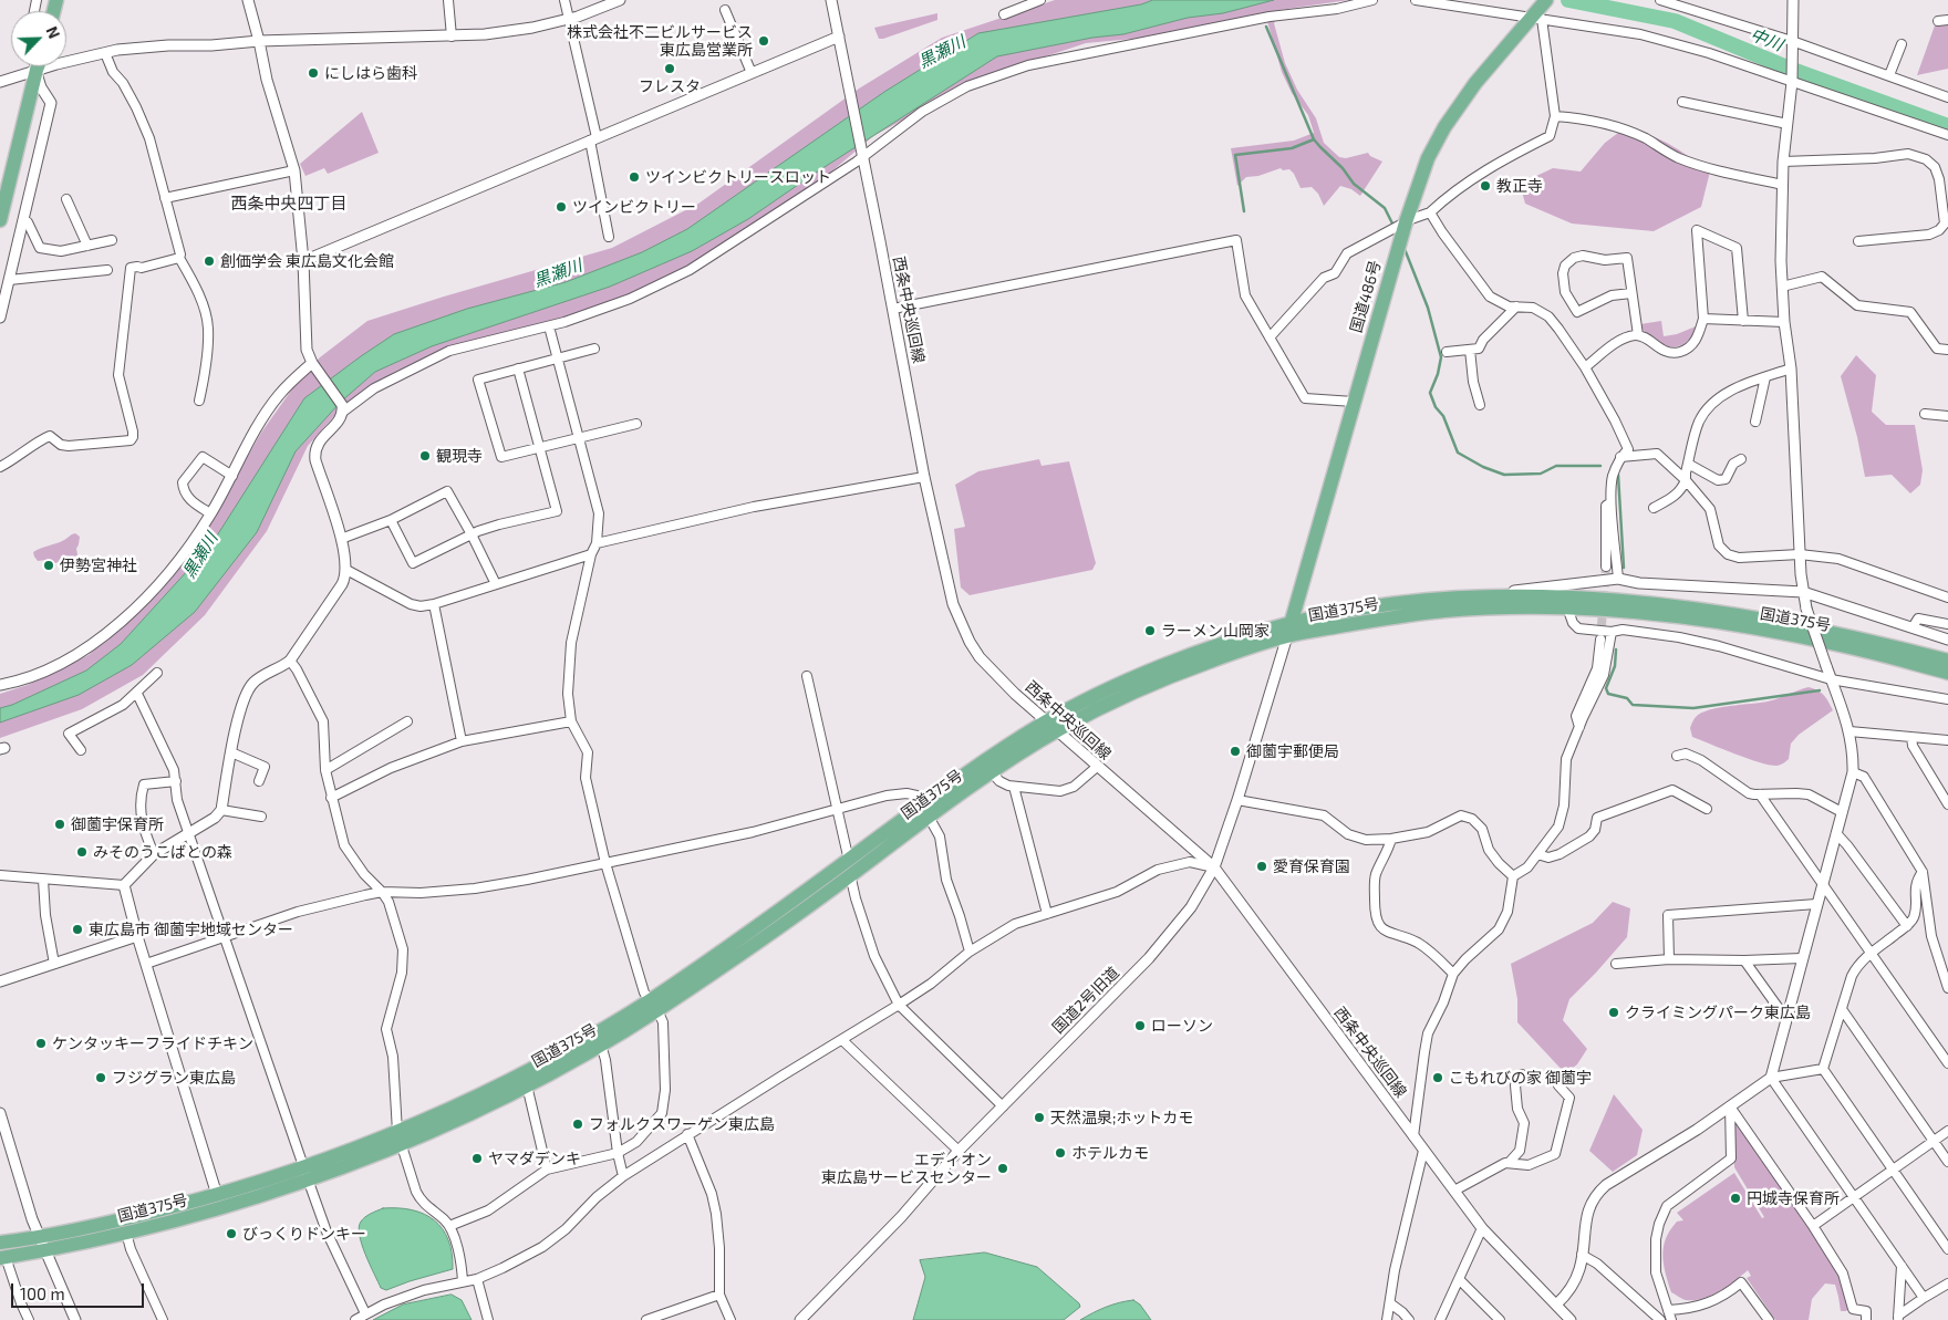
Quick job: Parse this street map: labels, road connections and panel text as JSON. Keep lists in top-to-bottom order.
{
  "streets": {
    "highway": ["国道486号", "国道375号"],
    "street": ["西条中央巡回線", "国道2号旧道"]
  },
  "crossings": [
    ["国道486号", "国道375号"],
    ["国道486号", "国道2号旧道"],
    ["西条中央巡回線", "国道375号"],
    ["西条中央巡回線", "国道2号旧道"],
    ["国道375号", "国道2号旧道"]
  ],
  "districts": ["西条中央四丁目"],
  "water": ["中川", "黒瀬川"],
  "places": [
    "株式会社不二ビルサービス 東広島営業所",
    "フレスタ",
    "にしはら歯科",
    "ツインビクトリースロット",
    "教正寺",
    "ツインビクトリー",
    "創価学会 東広島文化会館",
    "観現寺",
    "伊勢宮神社",
    "ラーメン山岡家",
    "御薗宇郵便局",
    "御薗宇保育所",
    "みそのうこばとの森",
    "愛育保育園",
    "東広島市 御薗宇地域センター",
    "クライミングパーク東広島",
    "ローソン",
    "ケンタッキーフライドチキン",
    "フジグラン東広島",
    "こもれびの家 御薗宇",
    "天然温泉;ホットカモ",
    "フォルクスワーゲン東広島",
    "ホテルカモ",
    "ヤマダデンキ",
    "エディオン 東広島サービスセンター",
    "円城寺保育所",
    "びっくりドンキー"
  ],
  "scale_bar": "100 m",
  "north": "top right"
}
